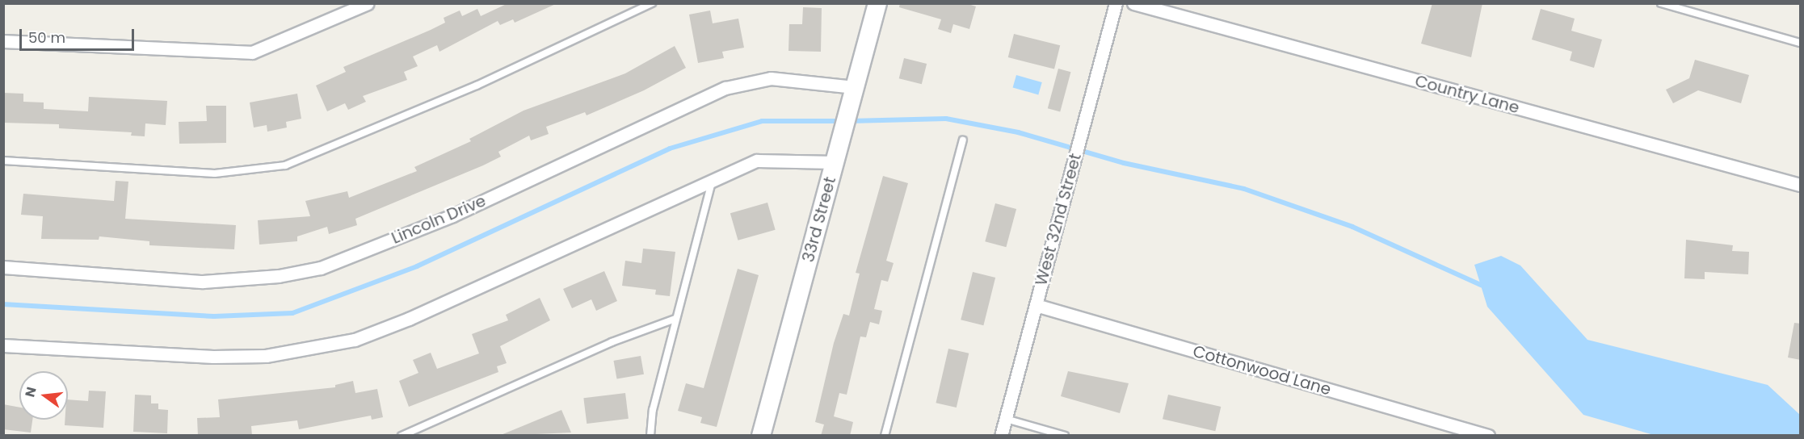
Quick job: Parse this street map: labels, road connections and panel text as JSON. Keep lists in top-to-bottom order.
{
  "streets": {
    "street": [
      "Country Lane",
      "Lincoln Drive",
      "33rd Street",
      "West 32nd Street",
      "Cottonwood Lane"
    ]
  },
  "crossings": [
    ["Lincoln Drive", "33rd Street"],
    ["West 32nd Street", "Cottonwood Lane"]
  ],
  "scale_bar": "50 m",
  "north": "left"
}
